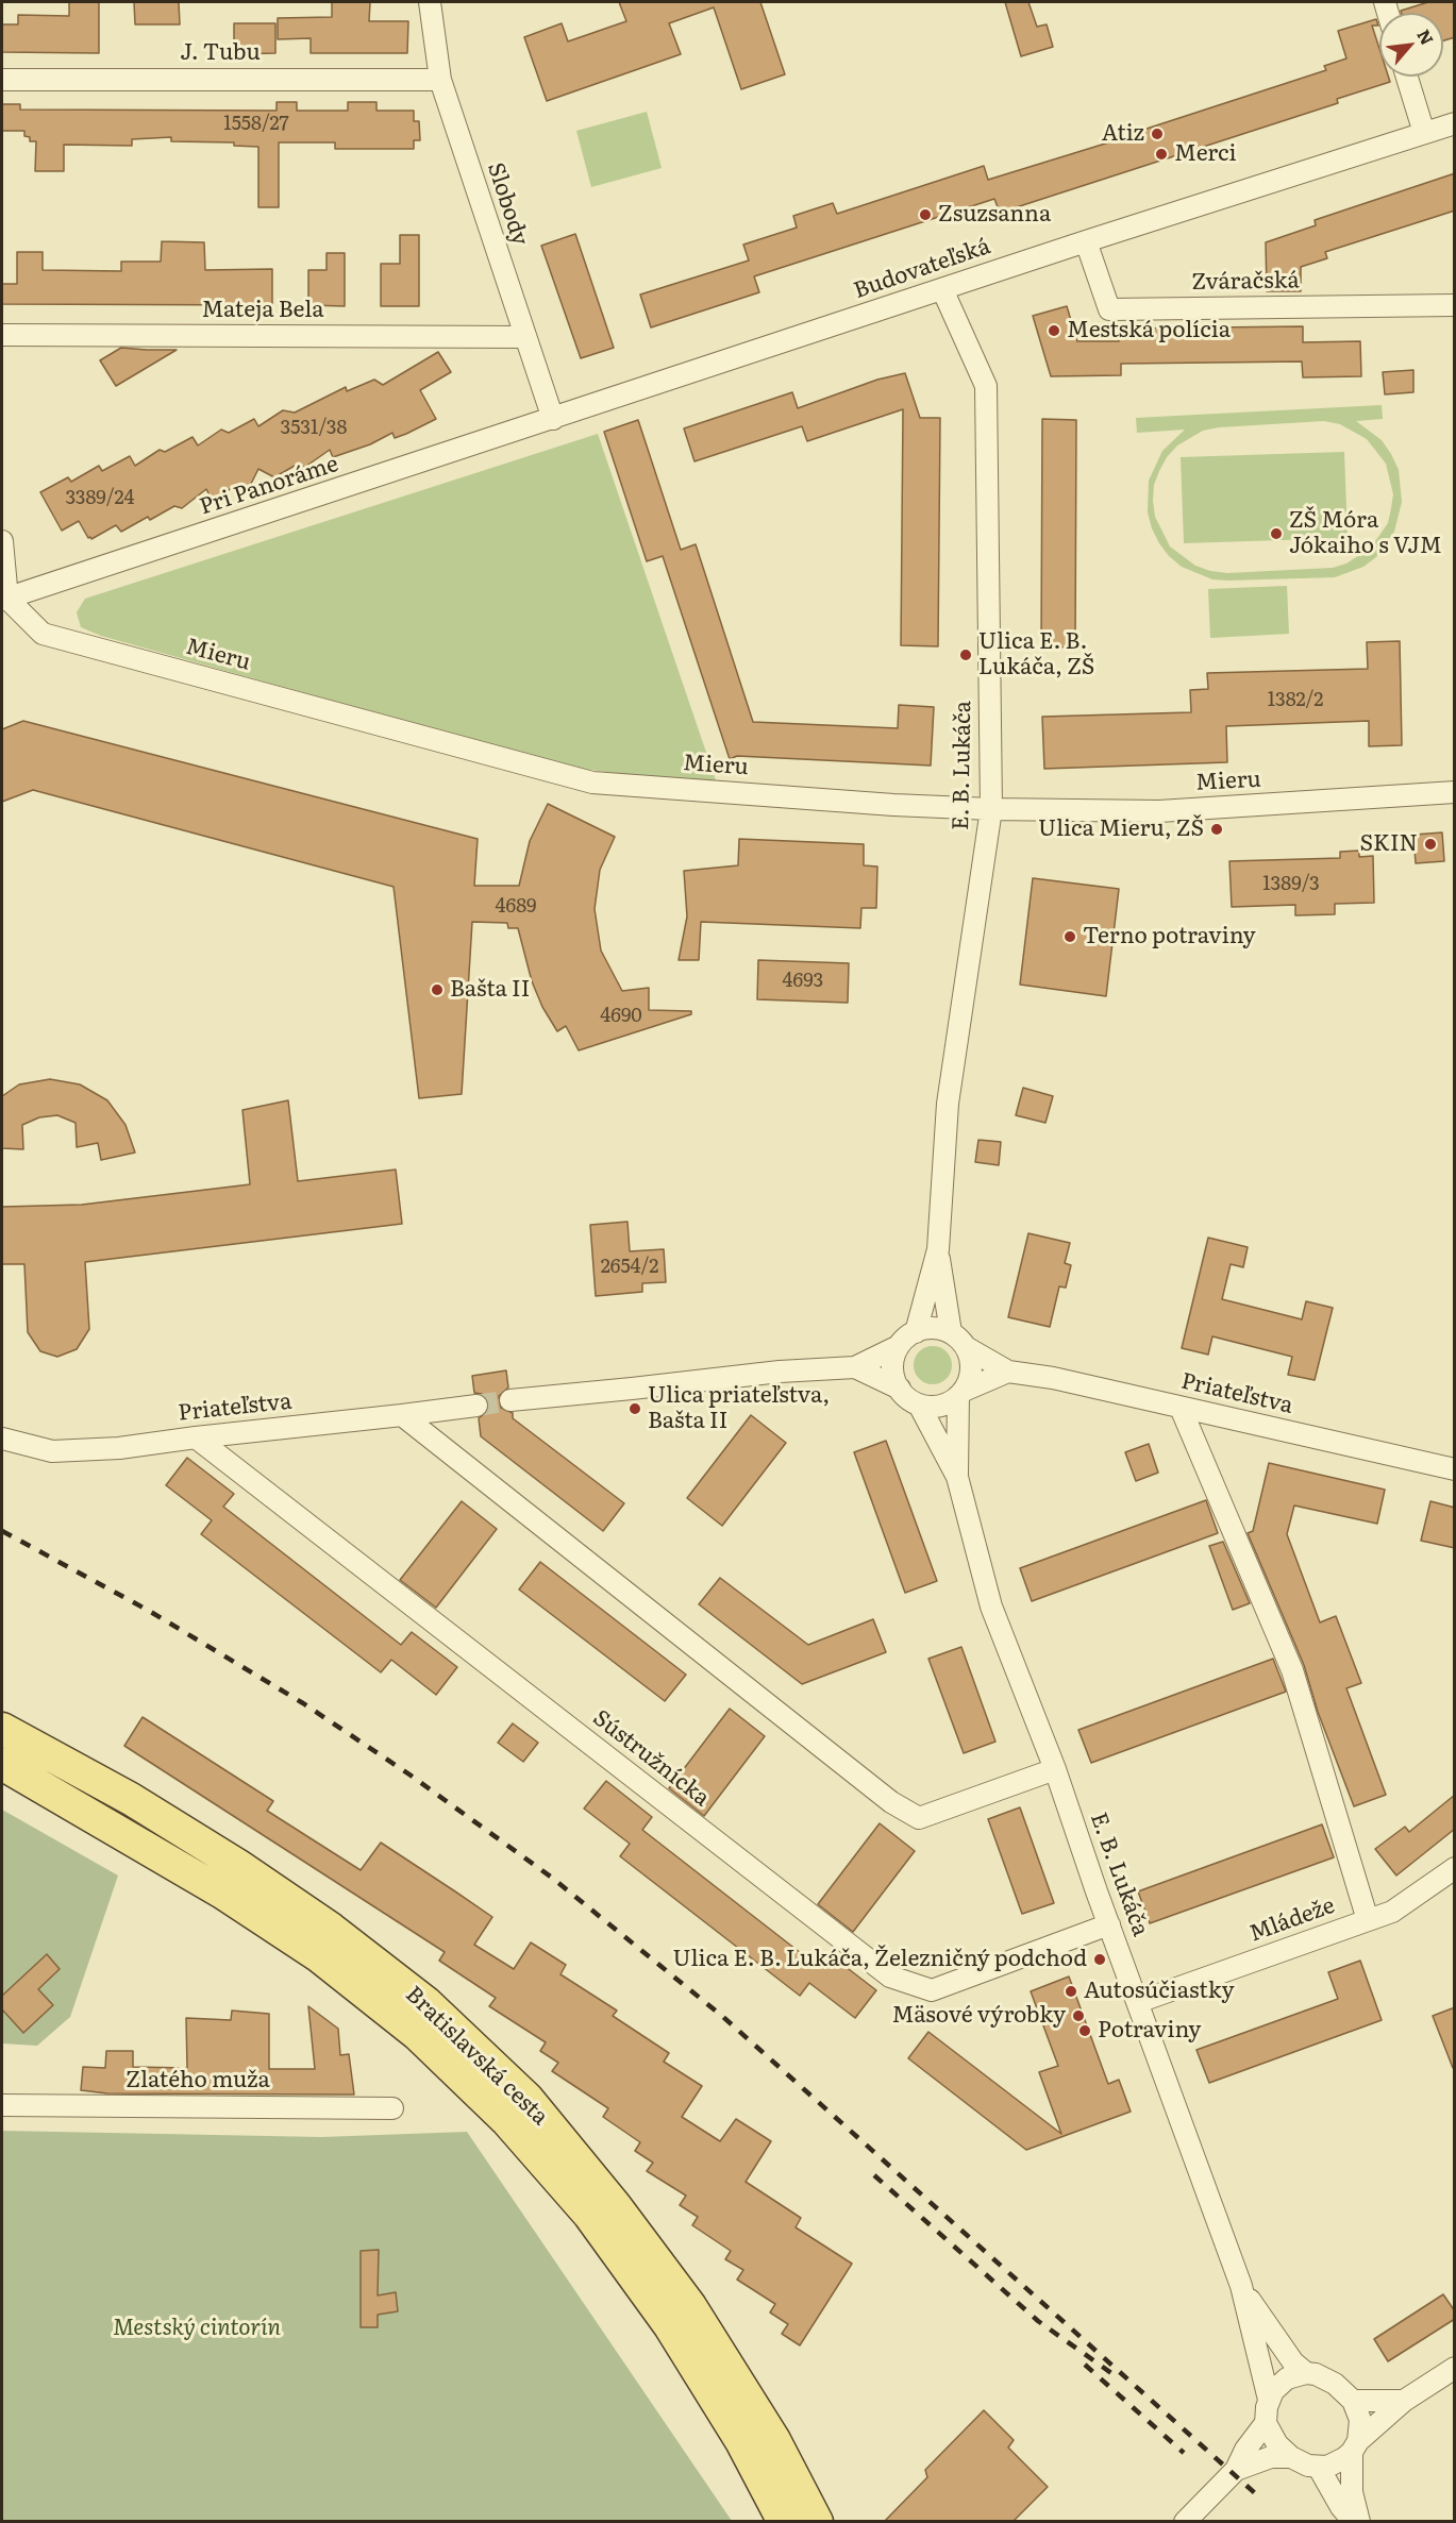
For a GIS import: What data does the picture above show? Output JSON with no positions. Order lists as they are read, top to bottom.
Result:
{
  "streets": {
    "main road": ["Bratislavská cesta"],
    "street": [
      "J. Tubu",
      "Slobody",
      "Budovateľská",
      "Zváračská",
      "Mateja Bela",
      "Pri Panoráme",
      "Mieru",
      "E. B. Lukáča",
      "Priateľstva",
      "Sústružnícka",
      "Mládeže",
      "Zlatého muža"
    ]
  },
  "crossings": [
    ["J. Tubu", "Slobody"],
    ["Slobody", "Budovateľská"],
    ["Slobody", "Mateja Bela"],
    ["Slobody", "Pri Panoráme"],
    ["Budovateľská", "Zváračská"],
    ["Budovateľská", "Pri Panoráme"],
    ["Budovateľská", "E. B. Lukáča"],
    ["Pri Panoráme", "Mieru"],
    ["Mieru", "E. B. Lukáča"],
    ["E. B. Lukáča", "Priateľstva"],
    ["E. B. Lukáča", "Sústružnícka"],
    ["E. B. Lukáča", "Mládeže"],
    ["Priateľstva", "Sústružnícka"]
  ],
  "parks": ["Mestský cintorín"],
  "places": [
    "Atiz",
    "Merci",
    "Zsuzsanna",
    "Mestská polícia",
    "ZŠ Móra Jókaiho s VJM",
    "Ulica E. B. Lukáča, ZŠ",
    "Ulica Mieru, ZŠ",
    "SKIN",
    "Terno potraviny",
    "Bašta II",
    "Ulica priateľstva, Bašta II",
    "Ulica E. B. Lukáča, Železničný podchod",
    "Autosúčiastky",
    "Mäsové výrobky",
    "Potraviny"
  ],
  "house_numbers": [
    "1558/27",
    "3531/38",
    "3389/24",
    "1382/2",
    "1389/3",
    "4689",
    "4693",
    "4690",
    "2654/2"
  ],
  "north": "top right"
}
